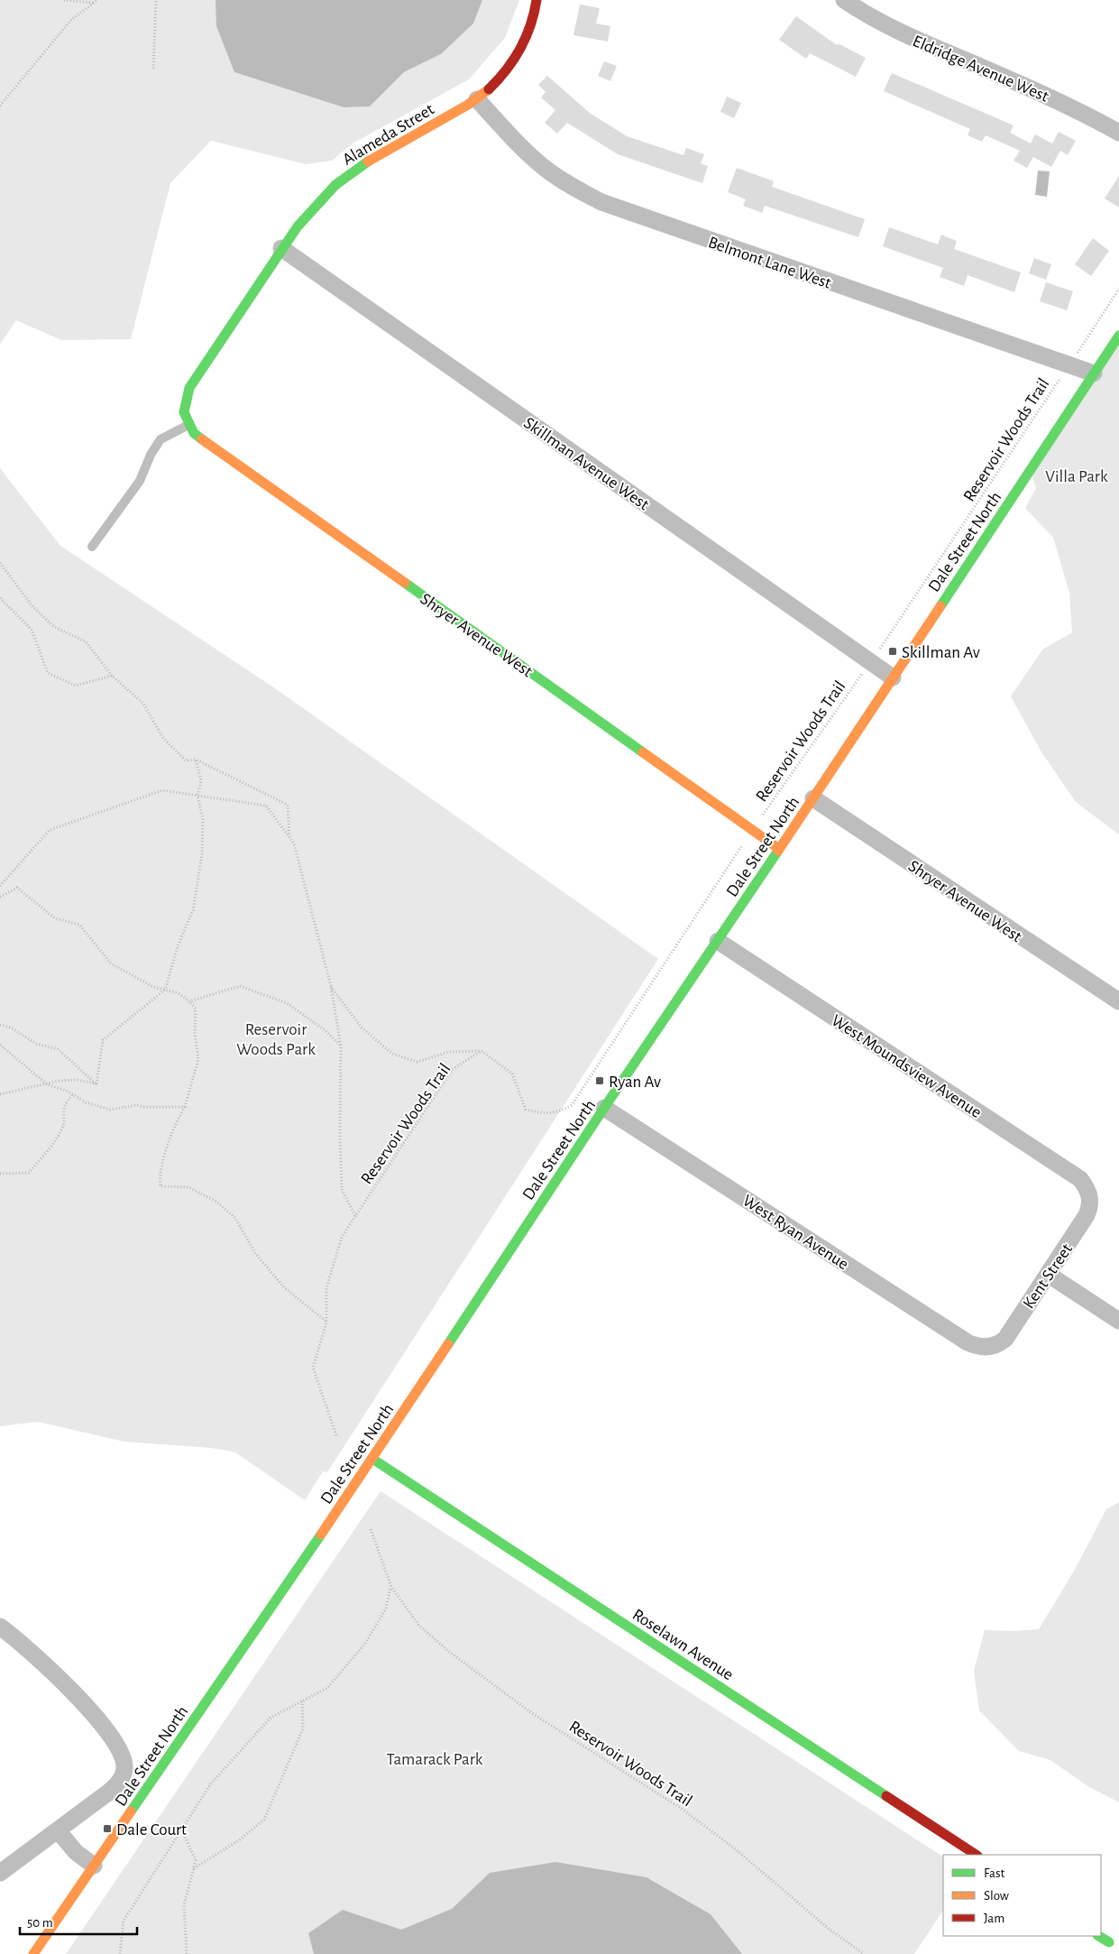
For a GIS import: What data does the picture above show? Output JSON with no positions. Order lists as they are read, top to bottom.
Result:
{
  "streets": {
    "street": [
      "Eldridge Avenue West",
      "Alameda Street",
      "Belmont Lane West",
      "Skillman Avenue West",
      "Dale Street North",
      "Shryer Avenue West",
      "West Moundsview Avenue",
      "West Ryan Avenue",
      "Kent Street",
      "Roselawn Avenue"
    ],
    "path": ["Reservoir Woods Trail"]
  },
  "crossings": [
    ["Alameda Street", "Belmont Lane West"],
    ["Alameda Street", "Skillman Avenue West"],
    ["Alameda Street", "Shryer Avenue West"],
    ["Belmont Lane West", "Reservoir Woods Trail"],
    ["Belmont Lane West", "Dale Street North"],
    ["Reservoir Woods Trail", "Skillman Avenue West"],
    ["Reservoir Woods Trail", "Shryer Avenue West"],
    ["Skillman Avenue West", "Dale Street North"],
    ["Dale Street North", "Shryer Avenue West"],
    ["Dale Street North", "West Moundsview Avenue"],
    ["Dale Street North", "West Ryan Avenue"],
    ["Dale Street North", "Roselawn Avenue"],
    ["West Moundsview Avenue", "Kent Street"],
    ["West Ryan Avenue", "Kent Street"]
  ],
  "parks": ["Villa Park", "Reservoir Woods Park", "Tamarack Park"],
  "places": {
    "transit": ["Skillman Av", "Ryan Av", "Dale Court"]
  },
  "legend": ["Fast", "Slow", "Jam"],
  "scale_bar": "50 m"
}
